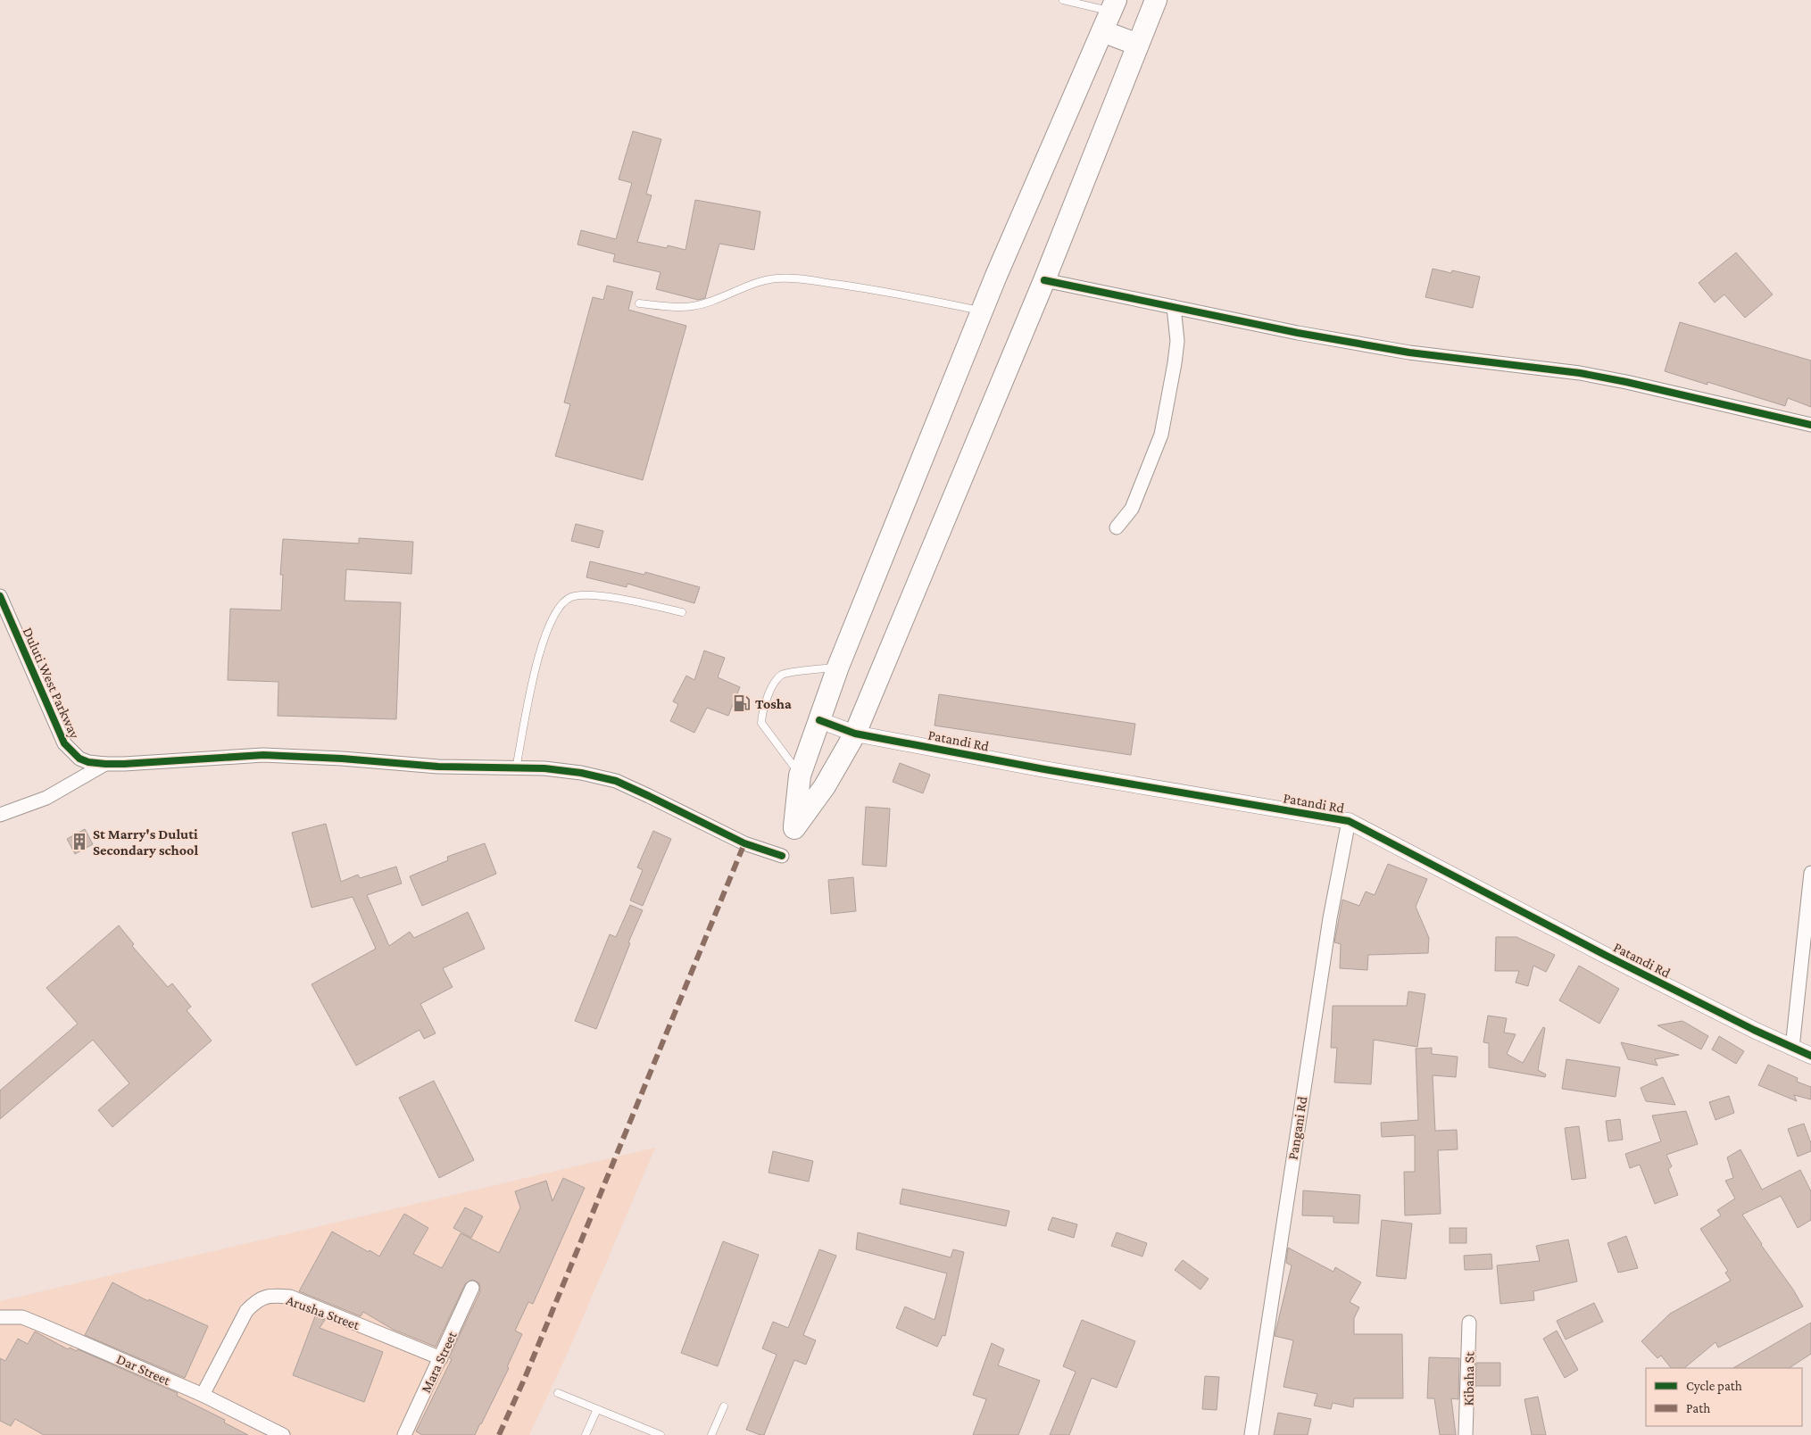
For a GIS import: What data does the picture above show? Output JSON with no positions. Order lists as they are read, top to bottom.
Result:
{
  "streets": {
    "street": [
      "Duluti West Parkway",
      "Patandi Rd",
      "Pangani Rd",
      "Arusha Street",
      "Mara Street",
      "Dar Street",
      "Kibaha St"
    ]
  },
  "crossings": [
    ["Patandi Rd", "Pangani Rd"],
    ["Arusha Street", "Mara Street"],
    ["Arusha Street", "Dar Street"]
  ],
  "places": {
    "fuel station": ["Tosha"],
    "building": ["St Marry's Duluti Secondary school"]
  },
  "legend": ["Cycle path", "Path"]
}
